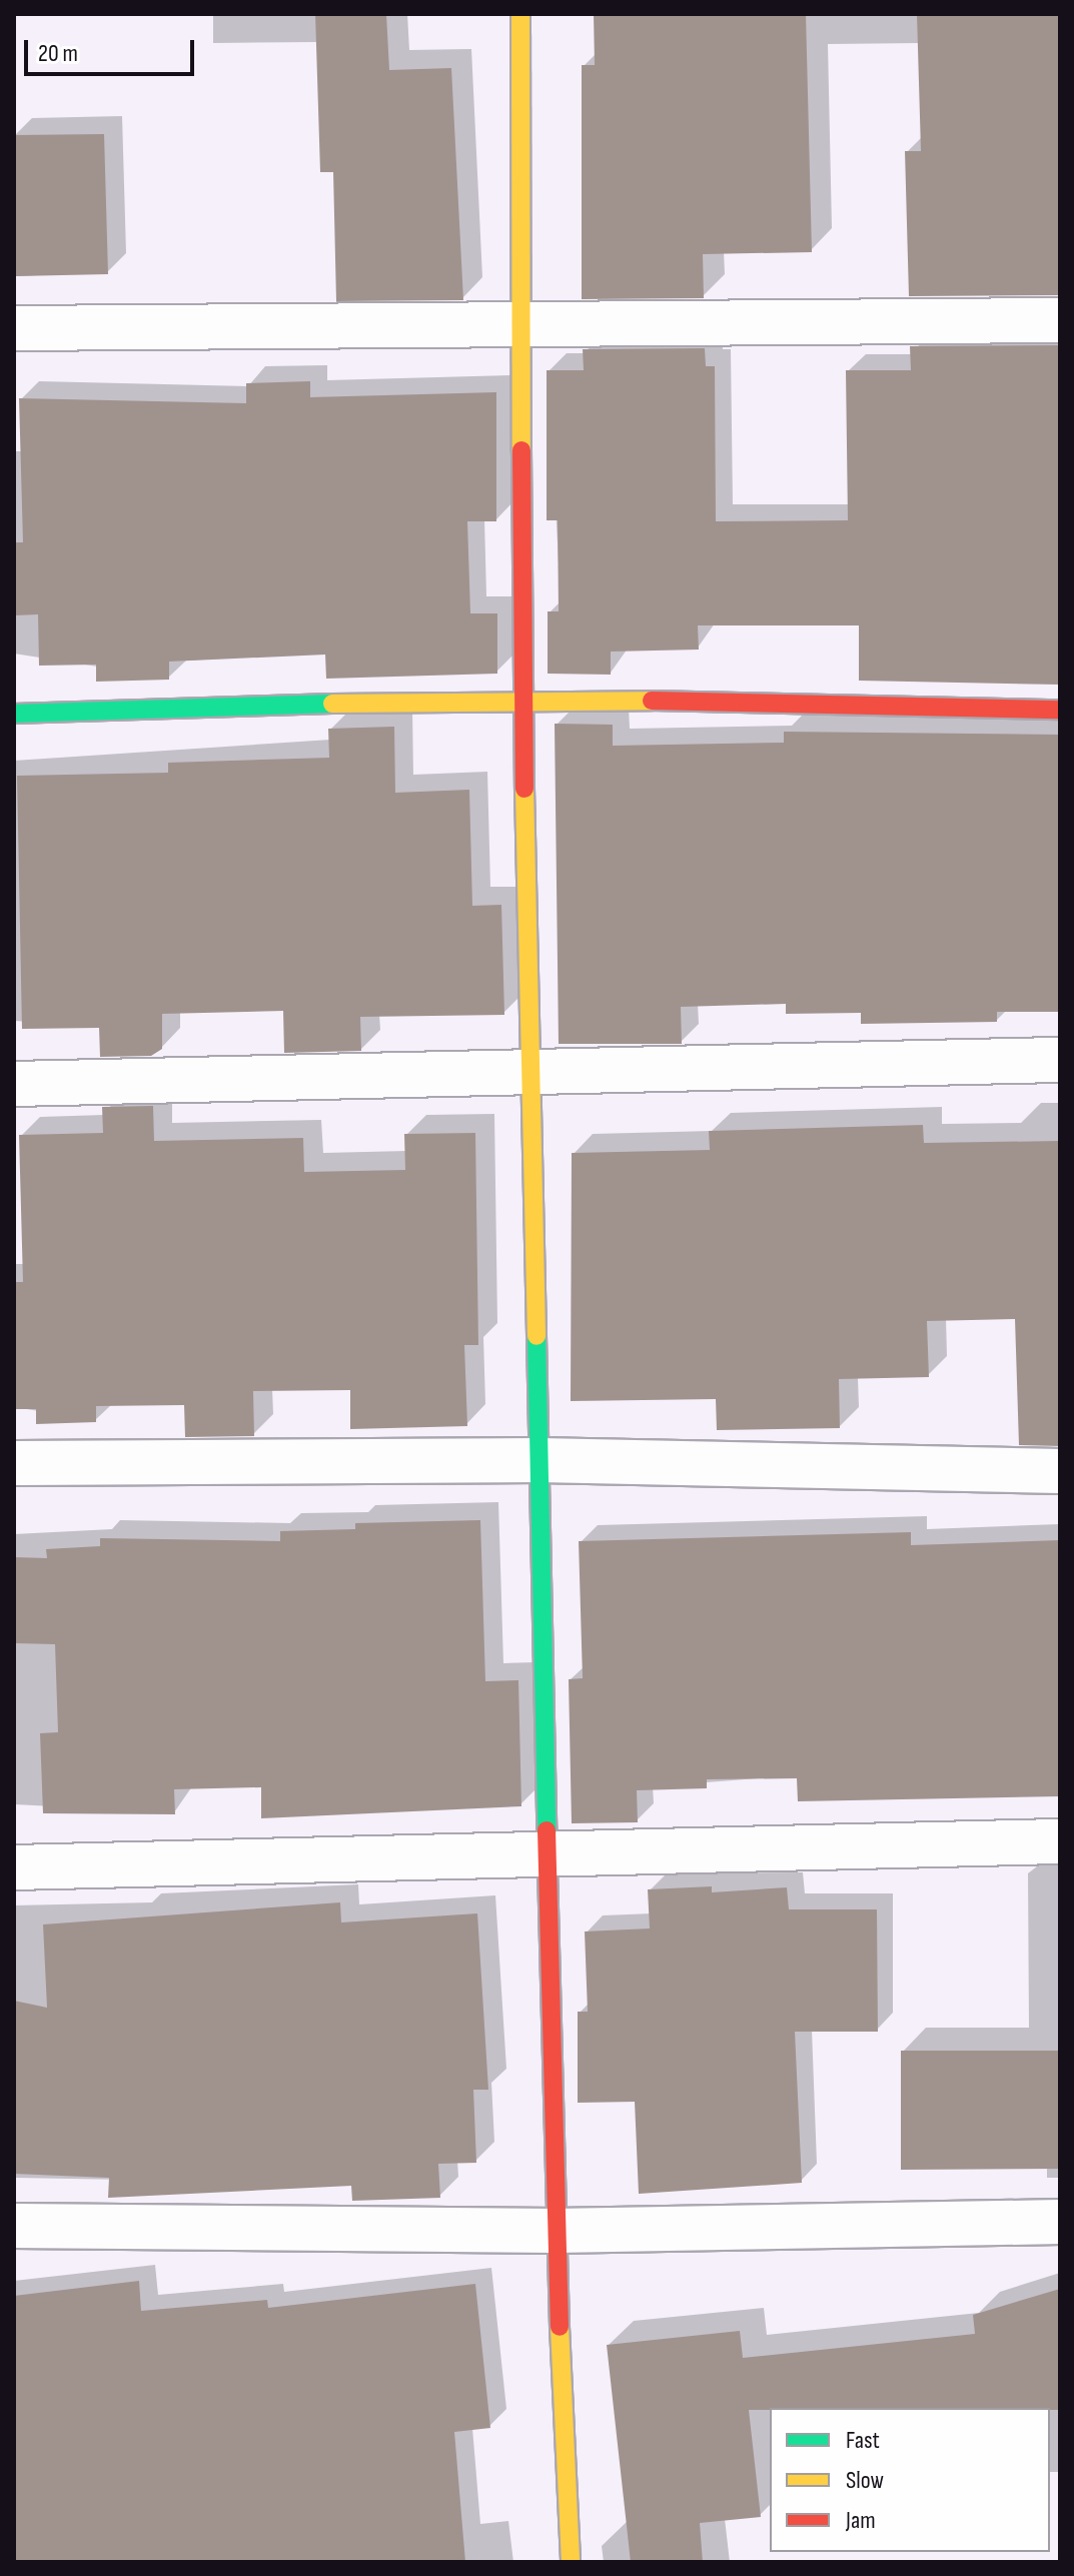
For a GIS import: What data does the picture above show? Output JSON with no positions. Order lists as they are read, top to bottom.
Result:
{
  "legend": ["Fast", "Slow", "Jam"],
  "scale_bar": "20 m"
}
